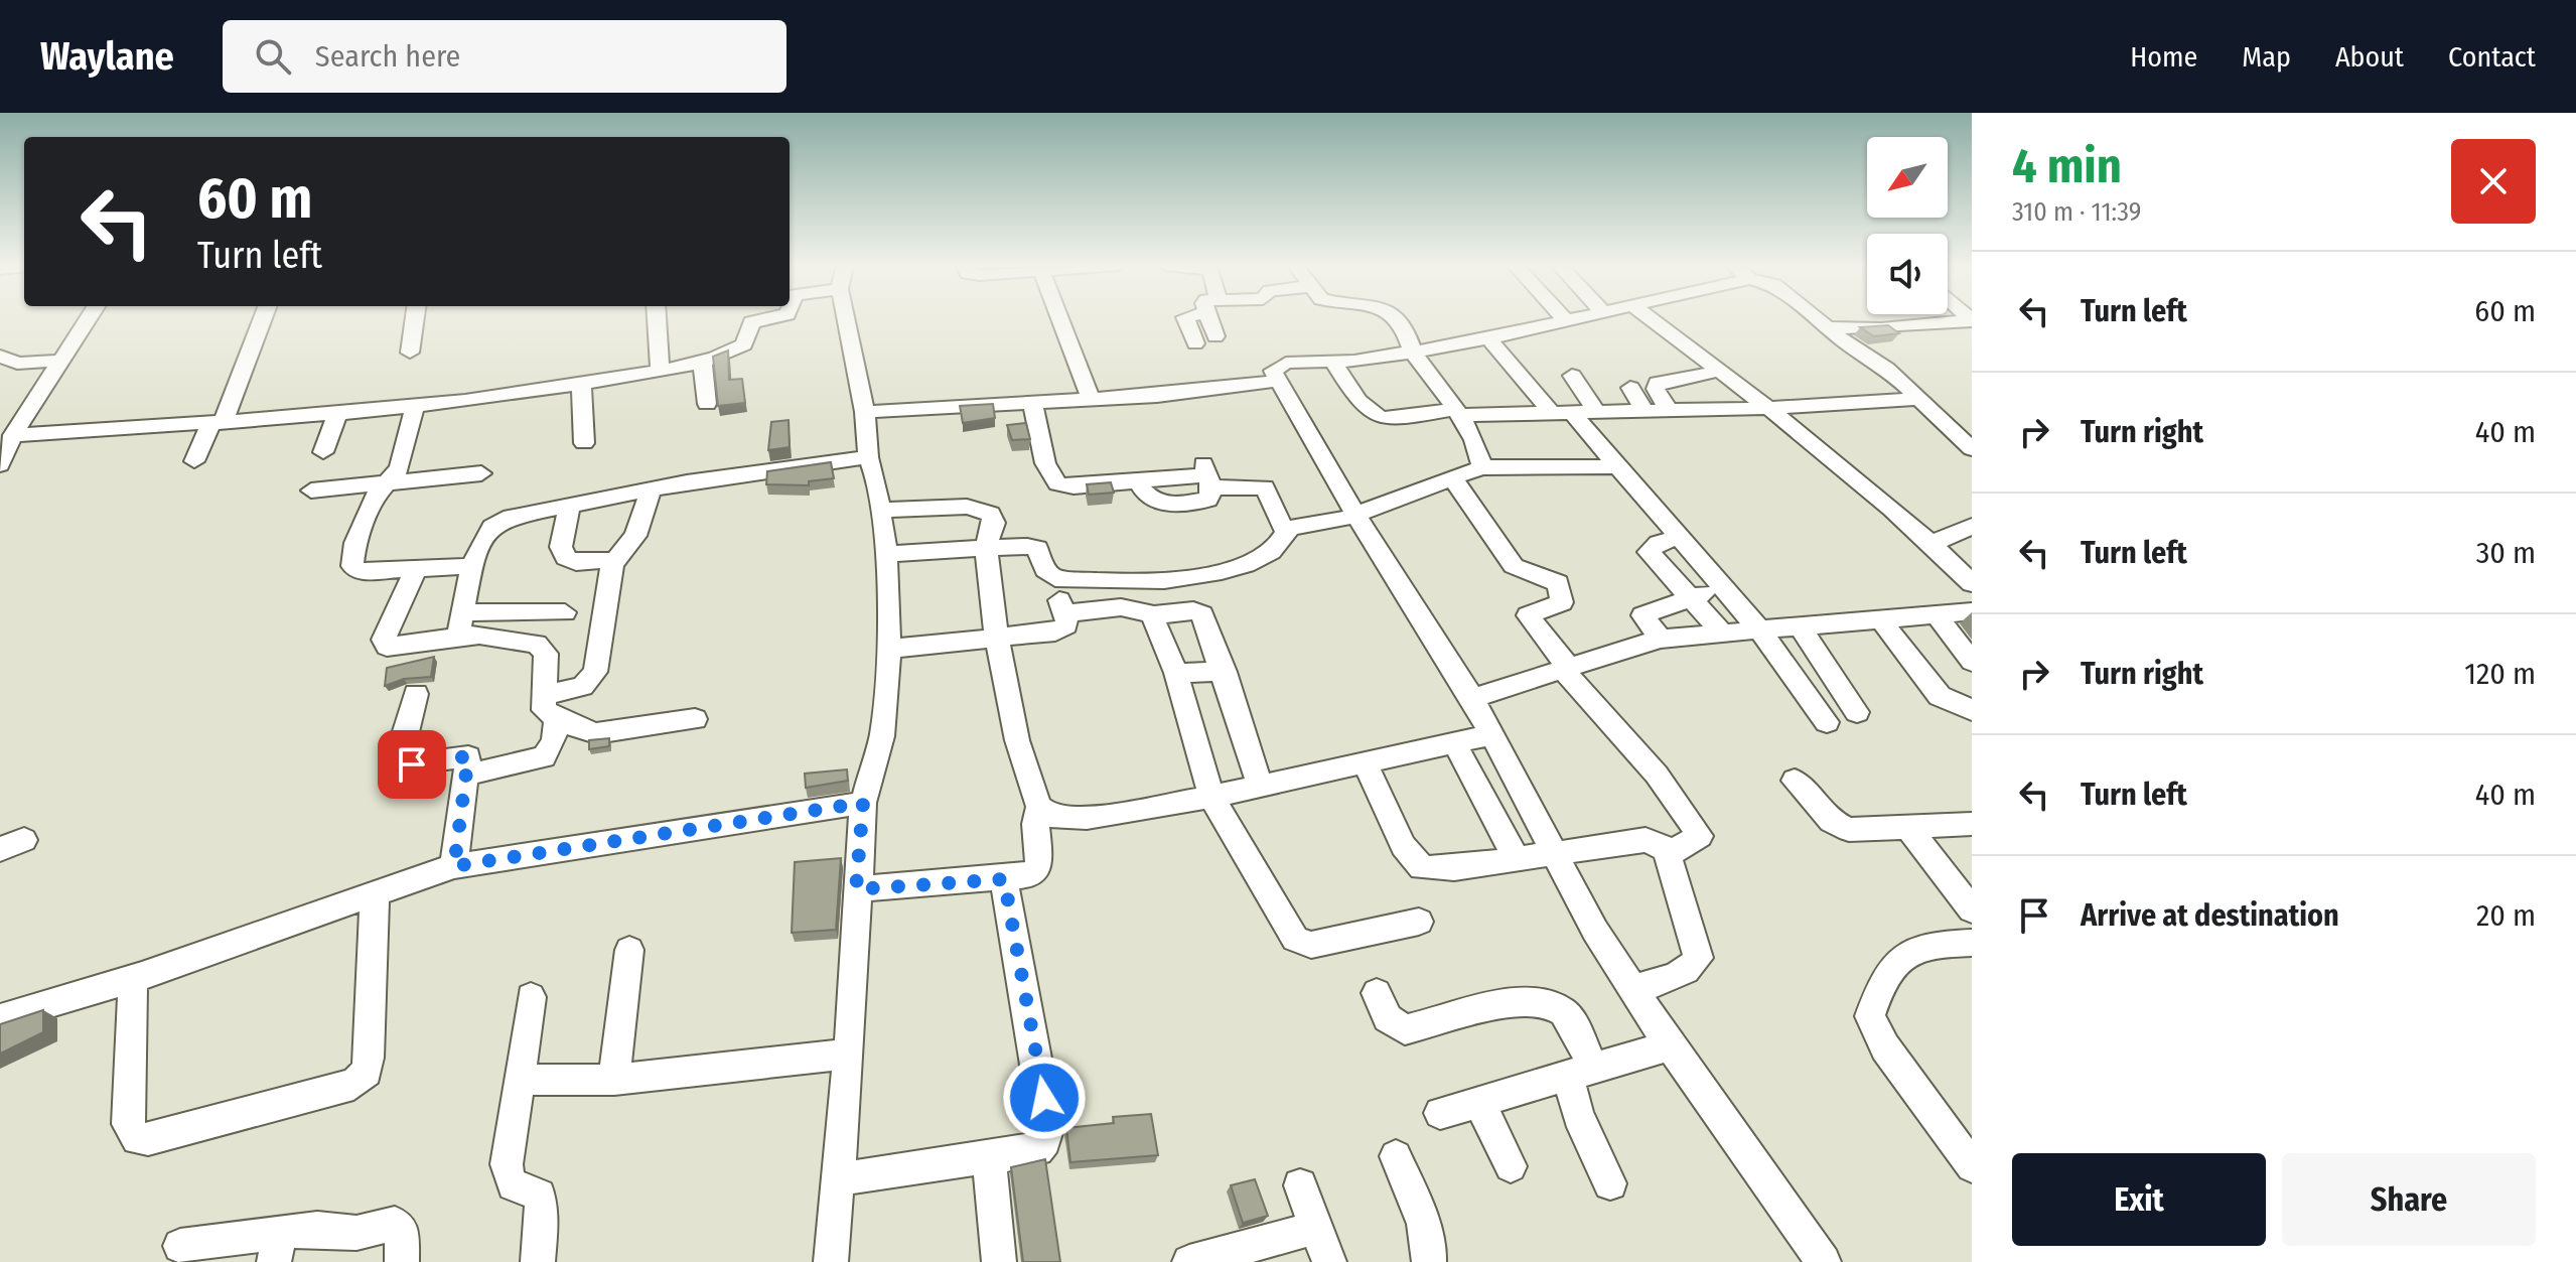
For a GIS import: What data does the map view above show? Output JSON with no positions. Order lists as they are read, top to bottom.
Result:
{
  "north": "bottom left",
  "page": {
    "header": "Waylane",
    "search": "Search here",
    "nav": [
      "Home",
      "Map",
      "About",
      "Contact"
    ],
    "heading": ["4 min", "310 m · 11:39"],
    "turn": ["60 m", "Turn left"],
    "list": [
      {
        "name": "Turn left",
        "value": "60 m"
      },
      {
        "name": "Turn right",
        "value": "40 m"
      },
      {
        "name": "Turn left",
        "value": "30 m"
      },
      {
        "name": "Turn right",
        "value": "120 m"
      },
      {
        "name": "Turn left",
        "value": "40 m"
      },
      {
        "name": "Arrive at destination",
        "value": "20 m"
      }
    ],
    "buttons": ["Exit", "Share"]
  }
}
